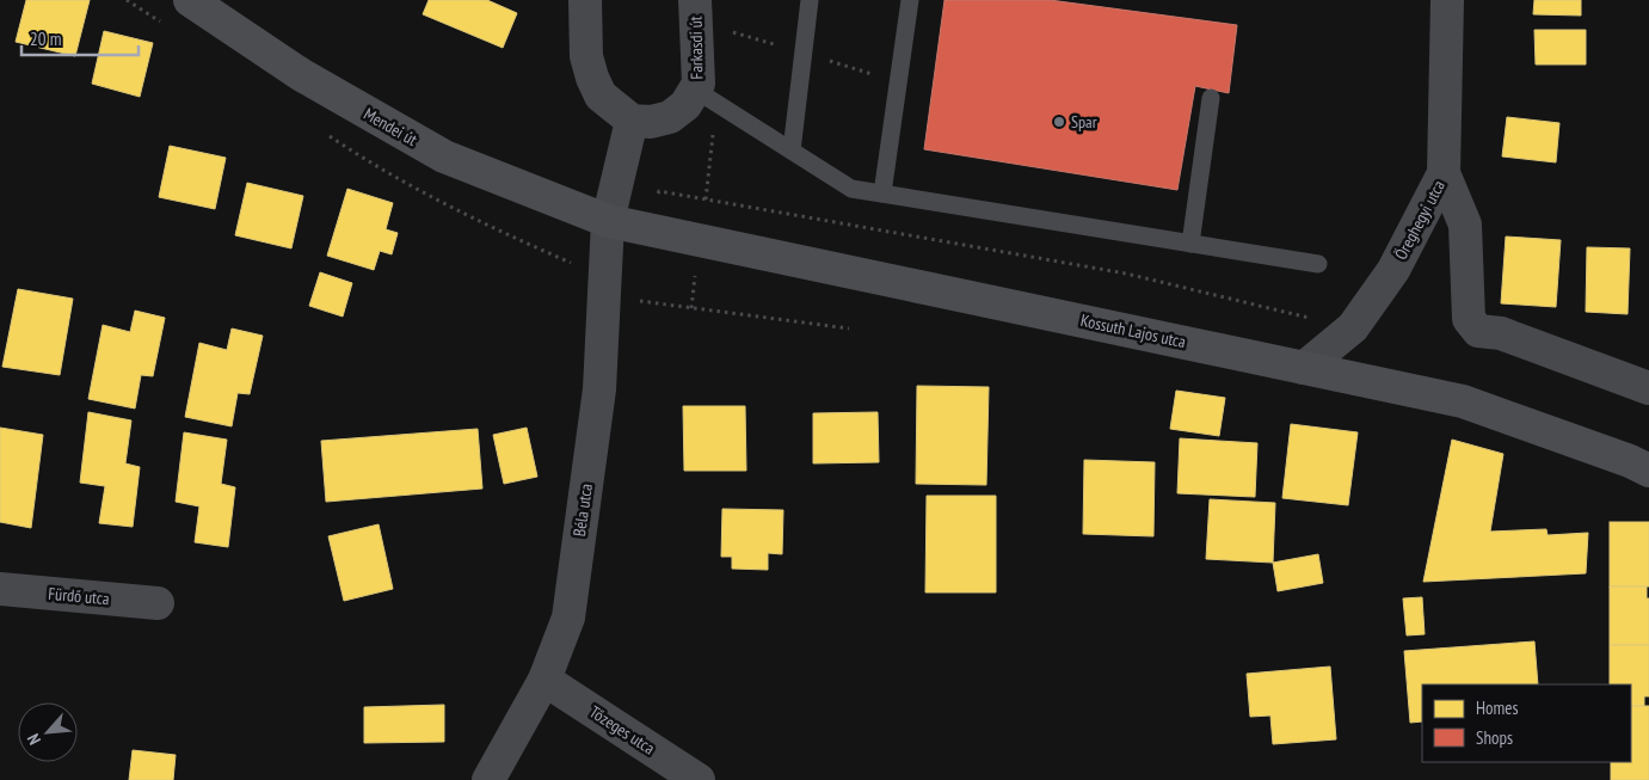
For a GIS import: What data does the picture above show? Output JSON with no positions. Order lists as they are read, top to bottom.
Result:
{
  "streets": {
    "main road": ["Mendei út", "Kossuth Lajos utca"],
    "street": [
      "Farkasdi út",
      "Öreghegyi utca",
      "Béla utca",
      "Fürdő utca",
      "Tőzeges utca"
    ]
  },
  "crossings": [
    ["Mendei út", "Kossuth Lajos utca"],
    ["Mendei út", "Béla utca"],
    ["Öreghegyi utca", "Kossuth Lajos utca"],
    ["Kossuth Lajos utca", "Béla utca"],
    ["Béla utca", "Tőzeges utca"]
  ],
  "places": ["Spar"],
  "legend": ["Homes", "Shops"],
  "scale_bar": "20 m",
  "north": "bottom left"
}
